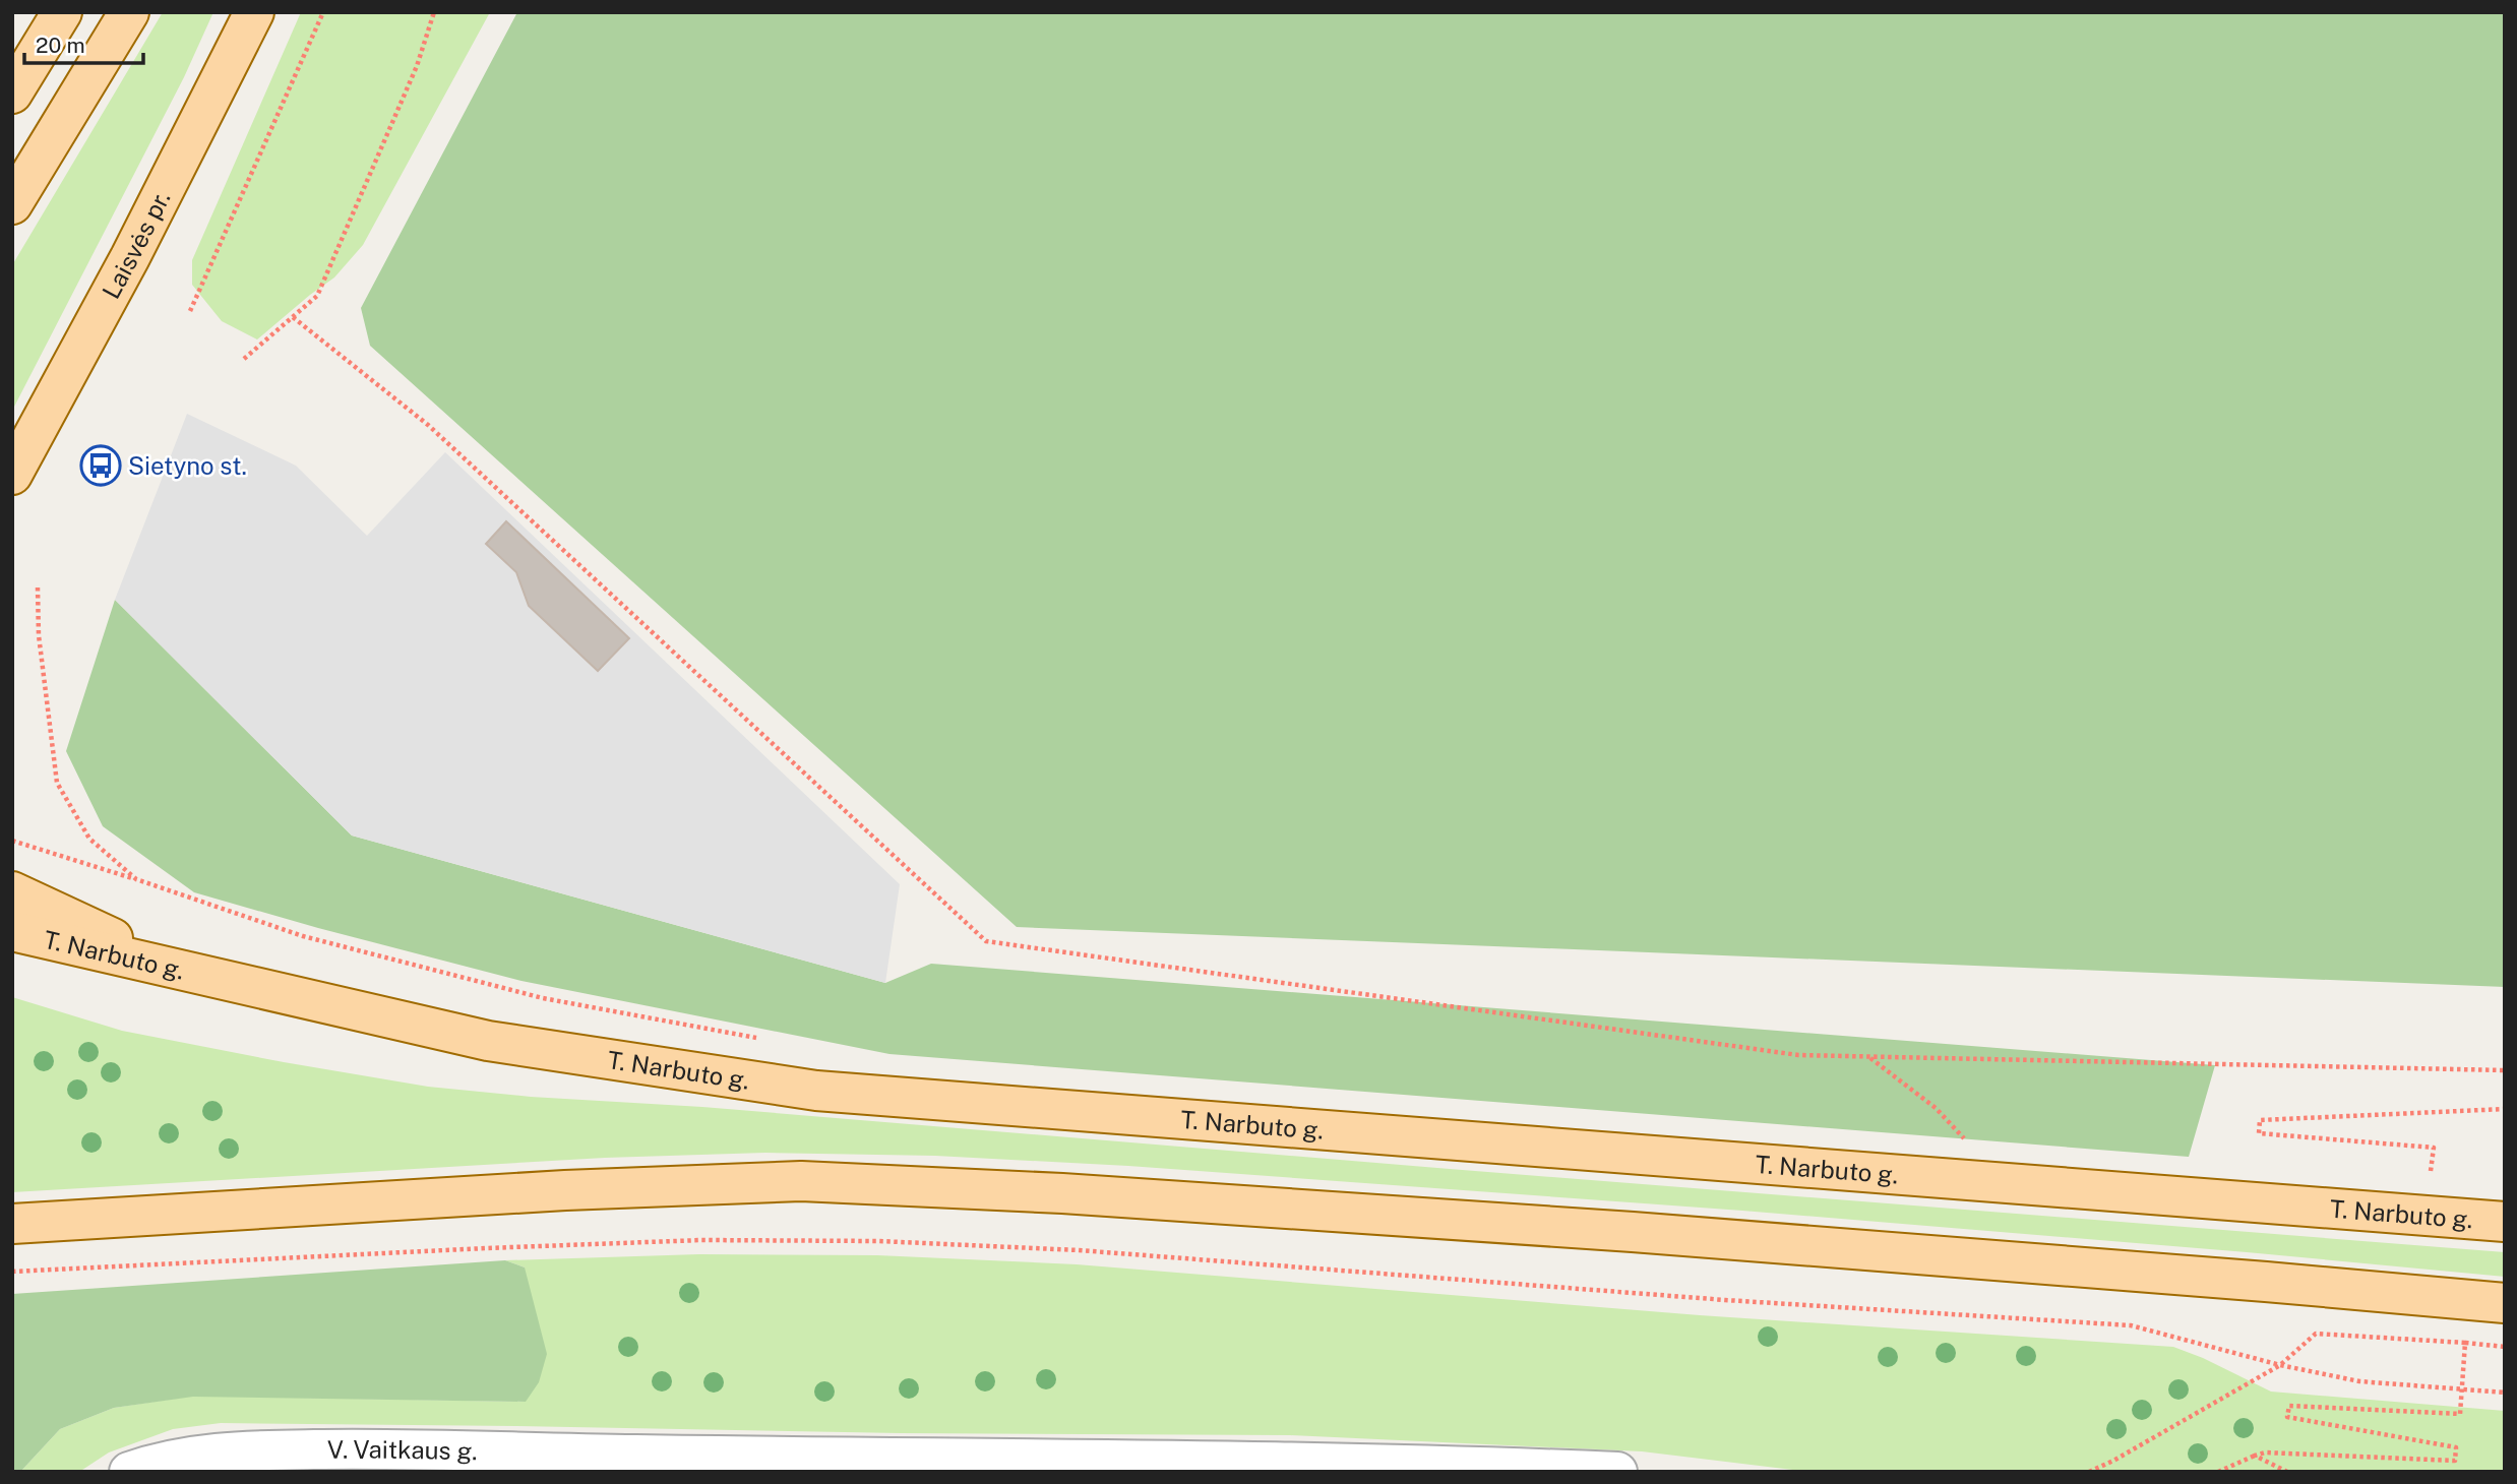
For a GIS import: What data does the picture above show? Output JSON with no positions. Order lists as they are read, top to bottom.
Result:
{
  "streets": {
    "main road": ["Laisvės pr.", "T. Narbuto g."],
    "street": ["V. Vaitkaus g."]
  },
  "places": {
    "bus stop": ["Sietyno st."]
  },
  "scale_bar": "20 m"
}
